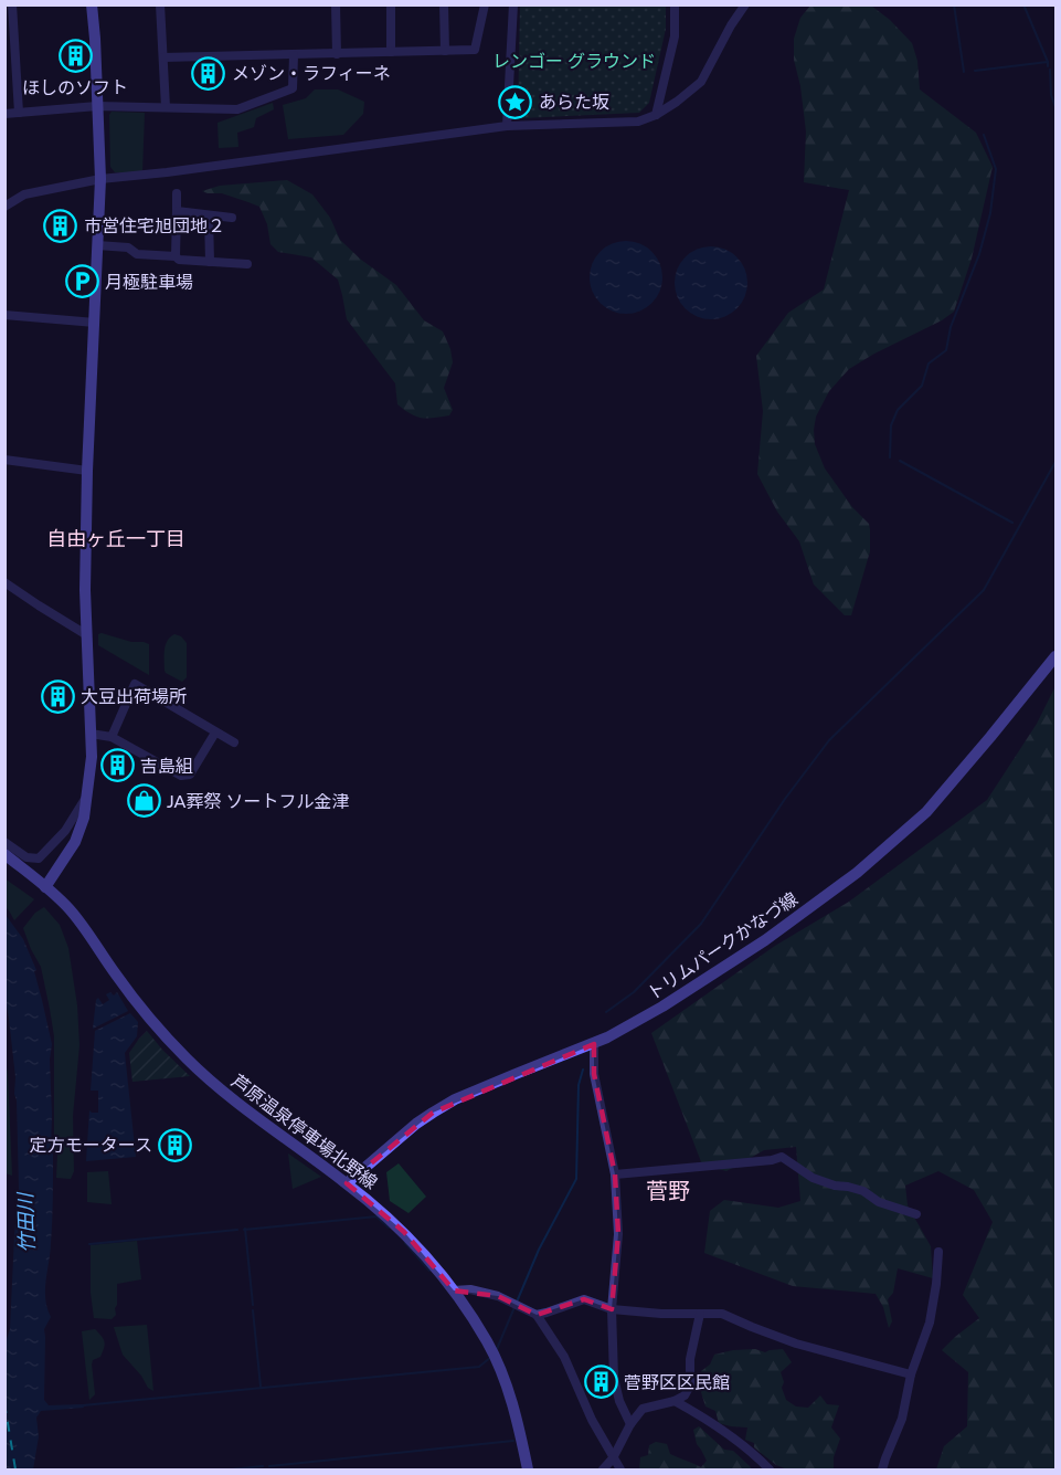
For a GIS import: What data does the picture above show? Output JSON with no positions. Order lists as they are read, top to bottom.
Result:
{
  "streets": {
    "main road": ["トリムパークかなづ線", "芦原温泉停車場北野線"]
  },
  "crossings": [
    ["トリムパークかなづ線", "芦原温泉停車場北野線"]
  ],
  "districts": ["自由ヶ丘一丁目", "菅野"],
  "water": ["竹田川"],
  "parks": ["レンゴー グラウンド"],
  "places": {
    "building": [
      "ほしのソフト",
      "メゾン・ラフィーネ",
      "市営住宅旭団地２",
      "大豆出荷場所",
      "吉島組",
      "定方モータース",
      "菅野区区民館"
    ],
    "place": ["あらた坂"],
    "parking": ["月極駐車場"],
    "shop": ["JA葬祭 ソートフル金津"]
  }
}
